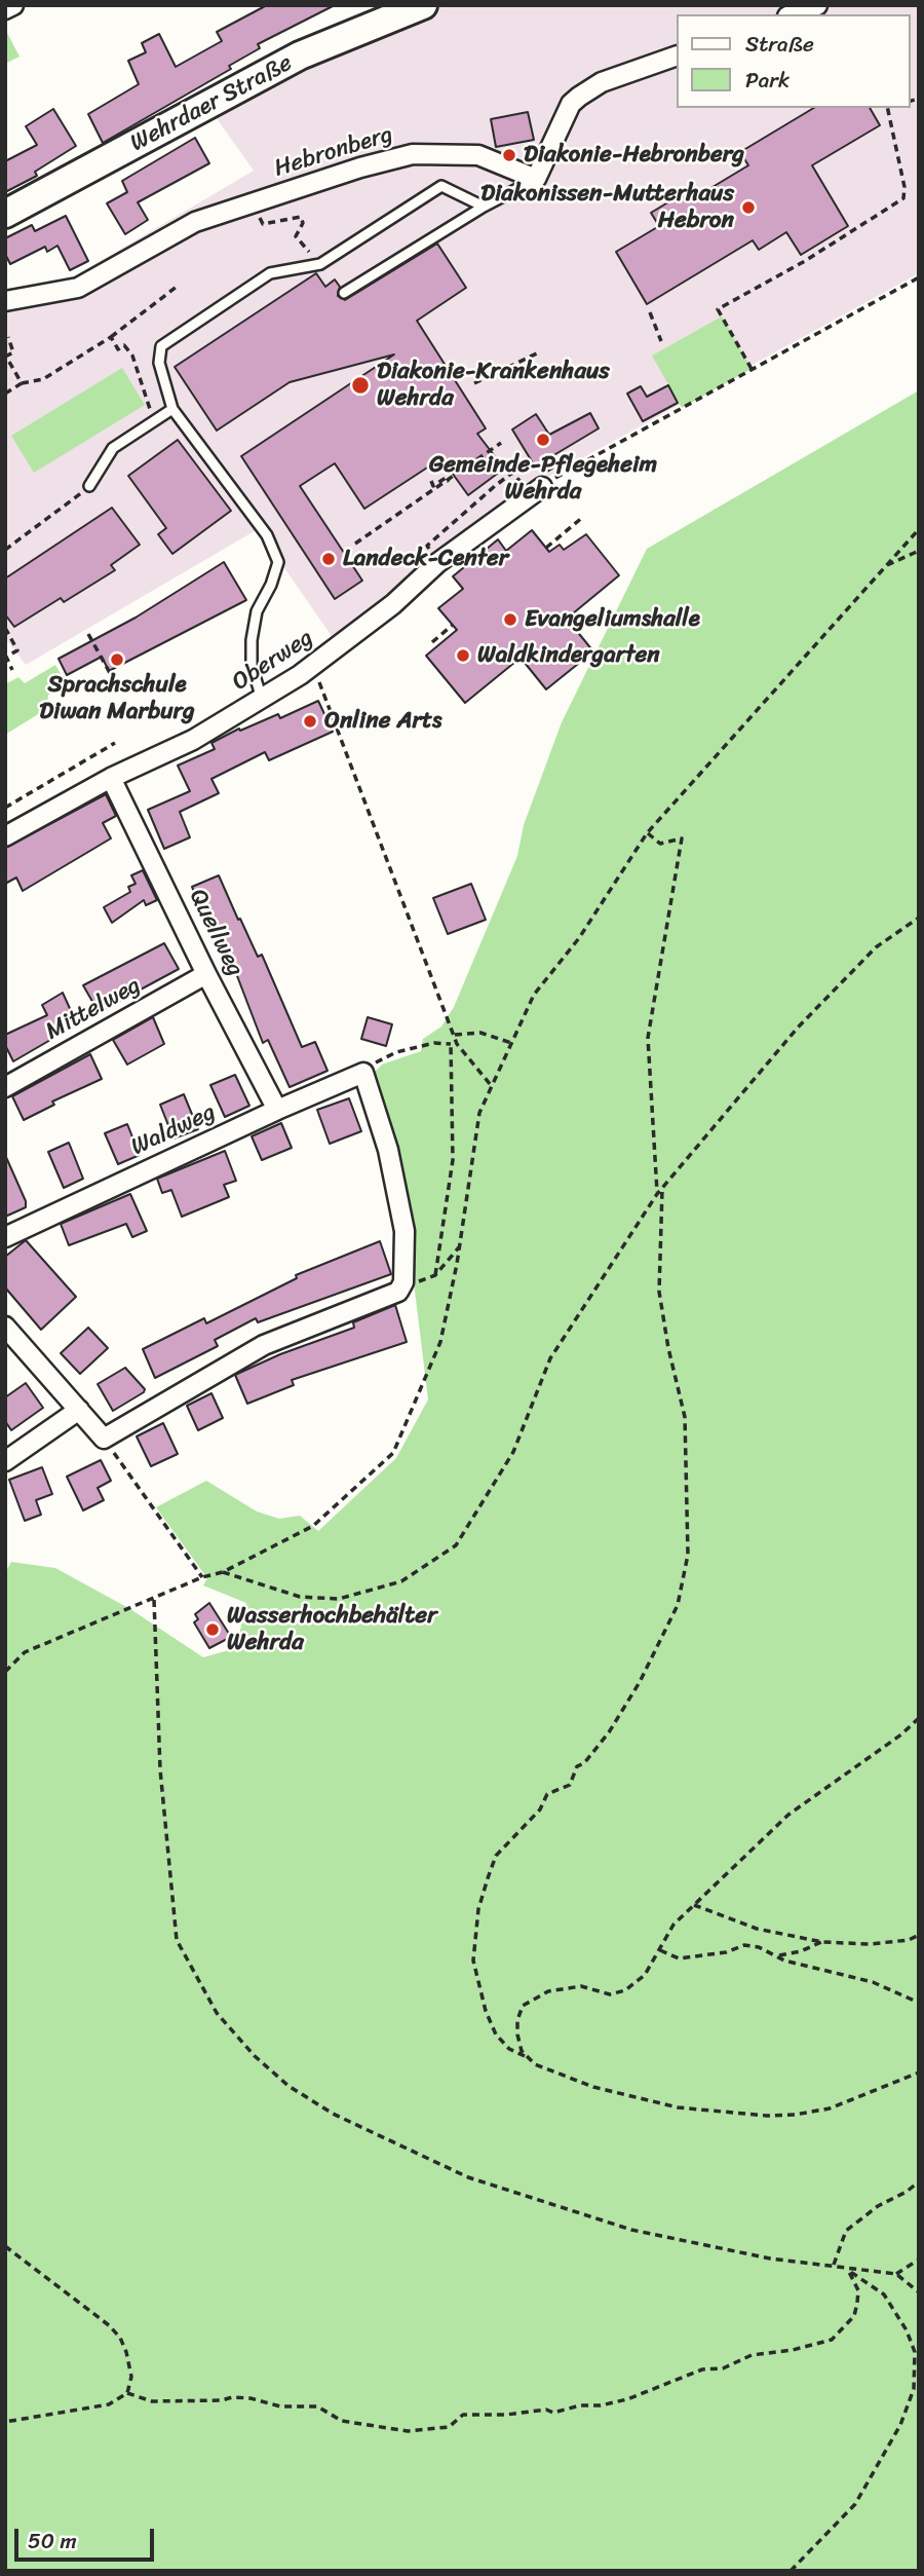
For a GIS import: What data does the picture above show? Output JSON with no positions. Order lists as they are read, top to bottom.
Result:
{
  "streets": {
    "main road": ["Wehrdaer Straße"],
    "street": [
      "Hebronberg",
      "Oberweg",
      "Quellweg",
      "Mittelweg",
      "Waldweg"
    ]
  },
  "crossings": [
    ["Oberweg", "Quellweg"],
    ["Quellweg", "Mittelweg"],
    ["Quellweg", "Waldweg"]
  ],
  "places": [
    "Diakonie-Hebronberg",
    "Diakonissen-Mutterhaus Hebron",
    "Diakonie-Krankenhaus Wehrda",
    "Gemeinde-Pflegeheim Wehrda",
    "Landeck-Center",
    "Evangeliumshalle",
    "Waldkindergarten",
    "Sprachschule Diwan Marburg",
    "Online Arts",
    "Wasserhochbehälter Wehrda"
  ],
  "legend": ["Straße", "Park"],
  "scale_bar": "50 m"
}
